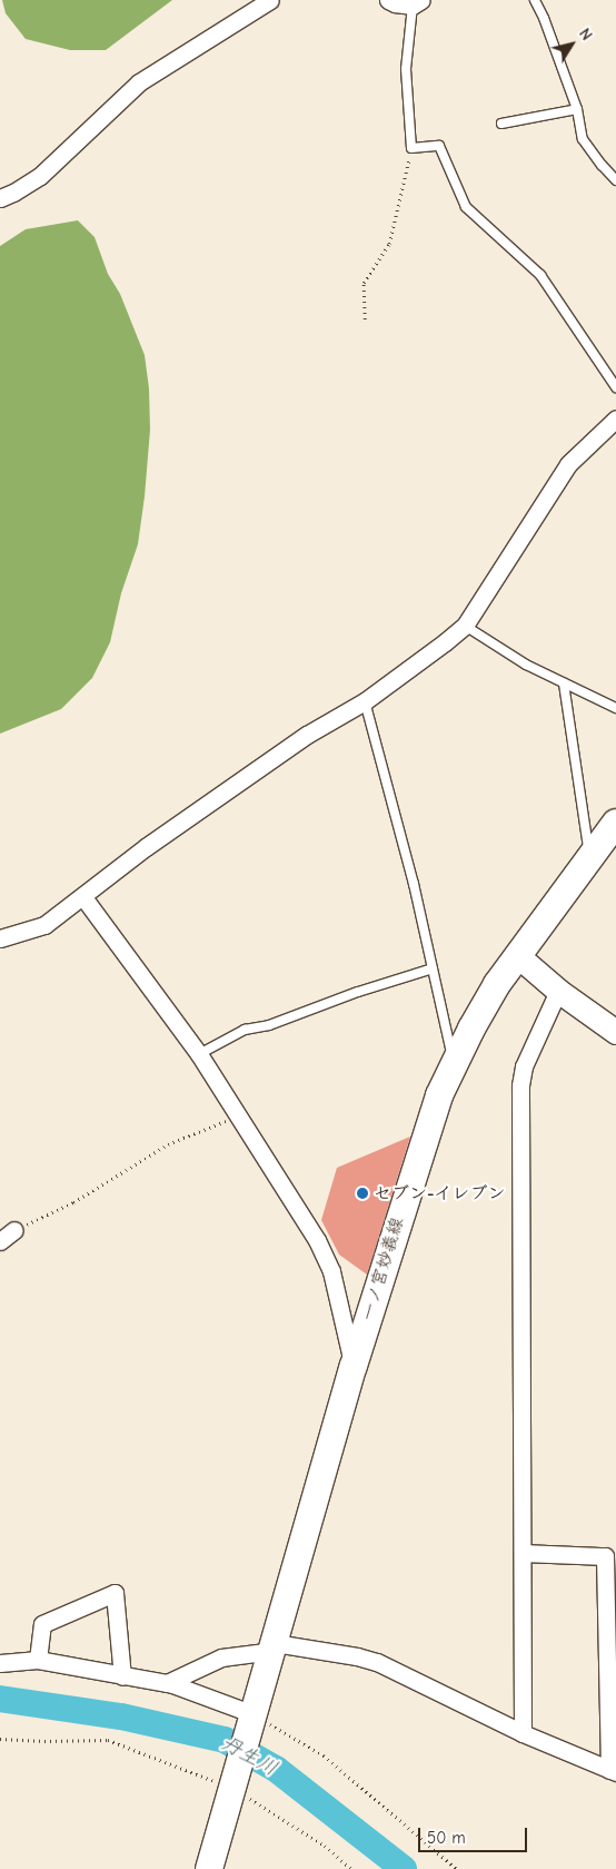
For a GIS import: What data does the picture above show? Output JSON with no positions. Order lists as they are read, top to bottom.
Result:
{
  "streets": {
    "main road": ["一ノ宮妙義線"]
  },
  "water": ["丹生川"],
  "places": ["セブン-イレブン"],
  "scale_bar": "50 m",
  "north": "top right"
}
